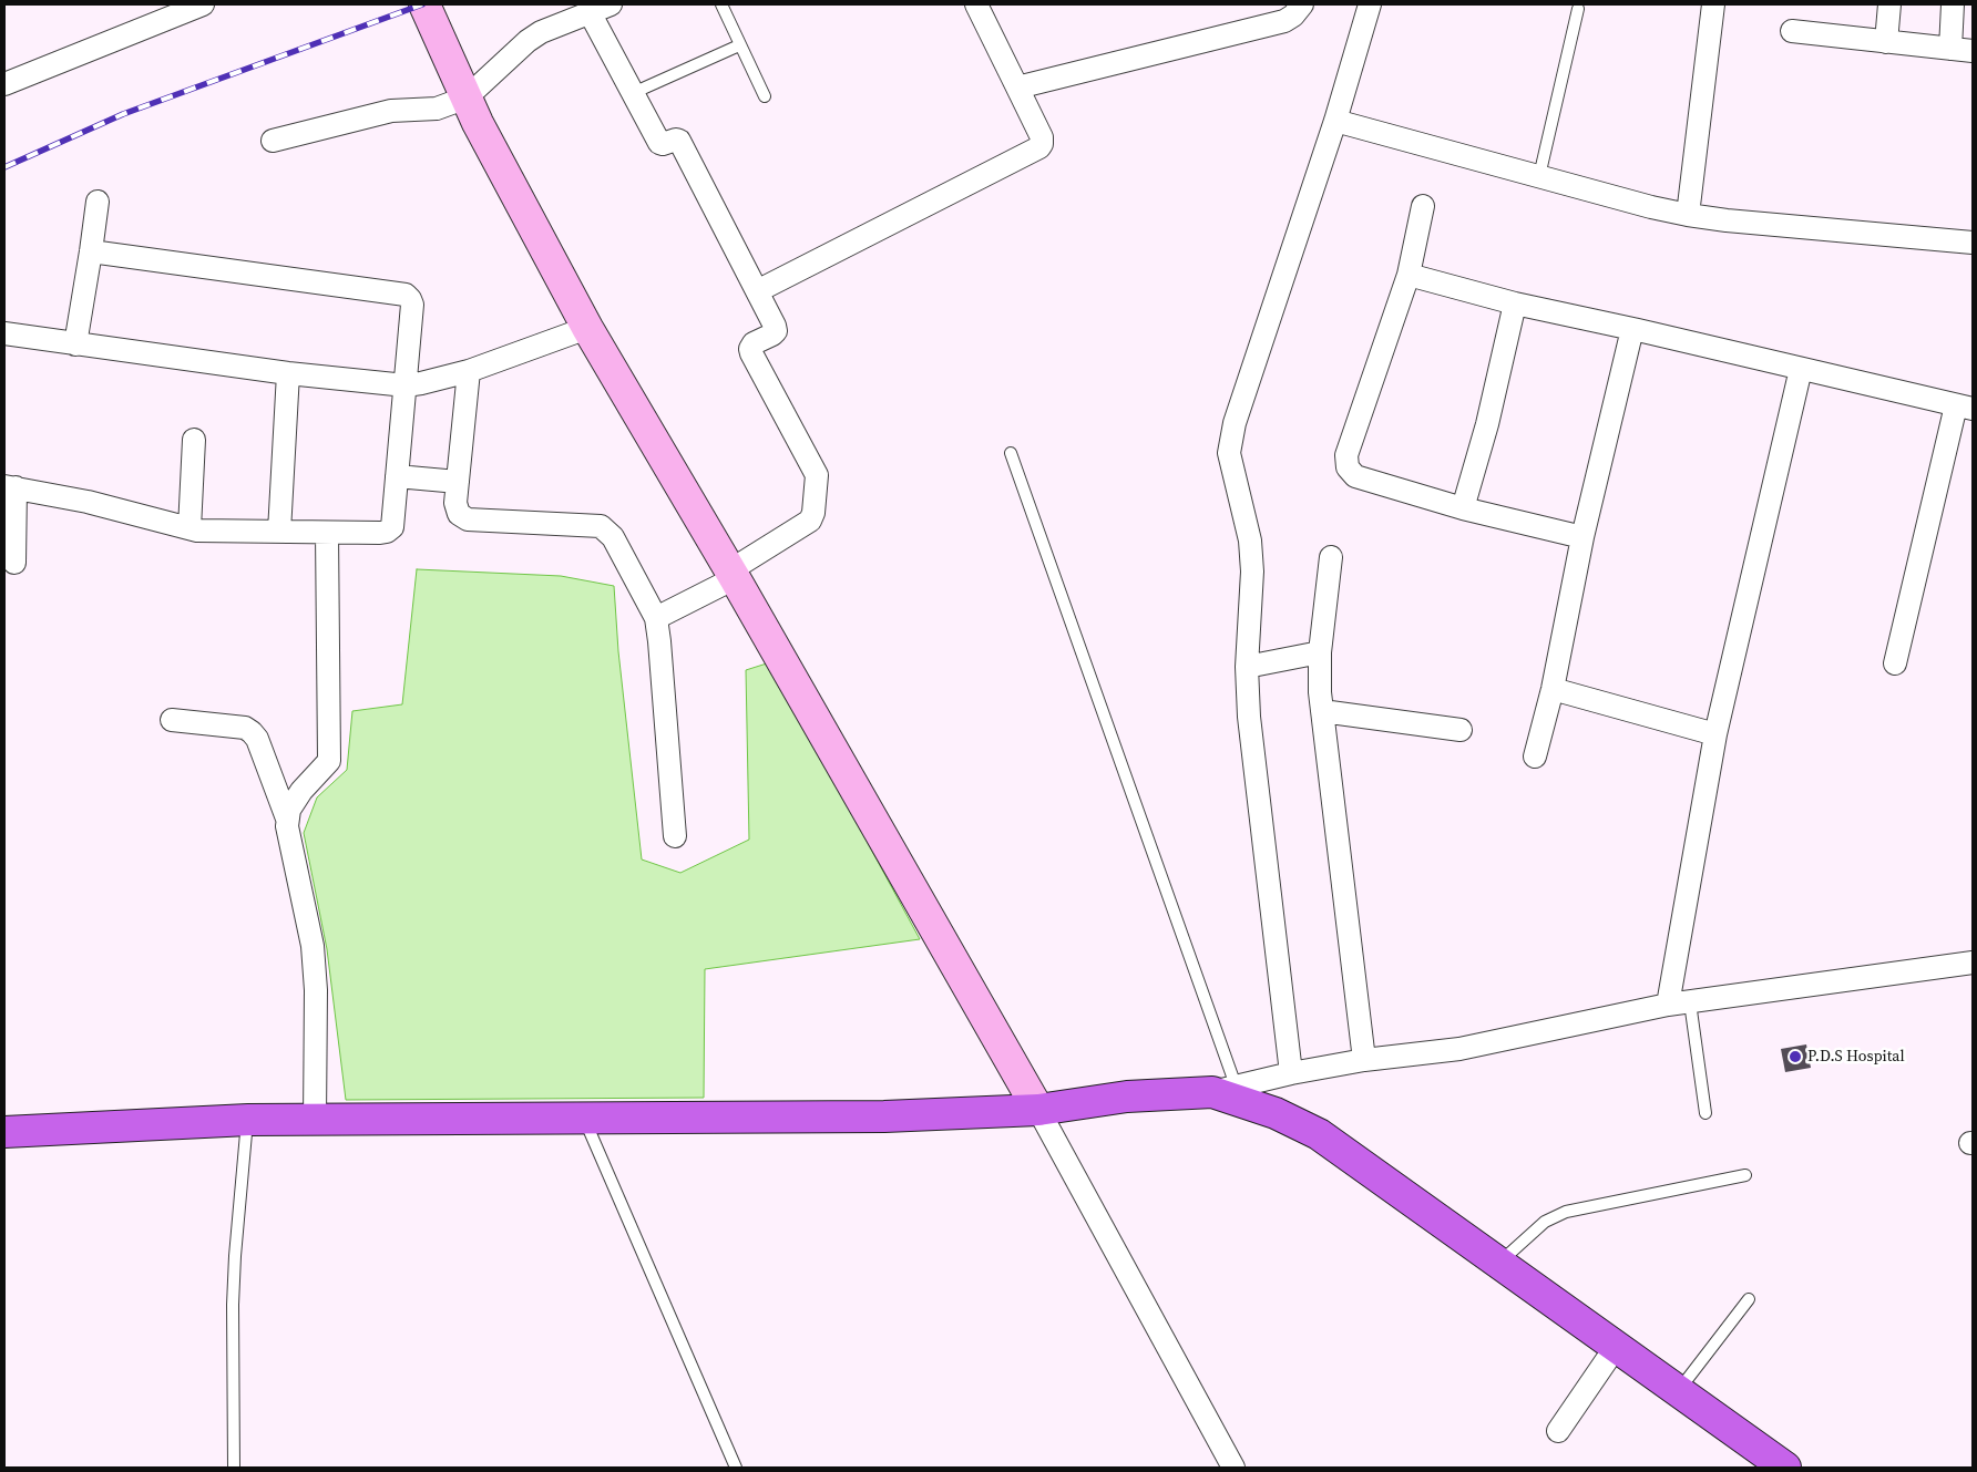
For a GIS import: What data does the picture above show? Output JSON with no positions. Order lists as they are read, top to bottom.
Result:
{
  "places": ["P.D.S Hospital"]
}
